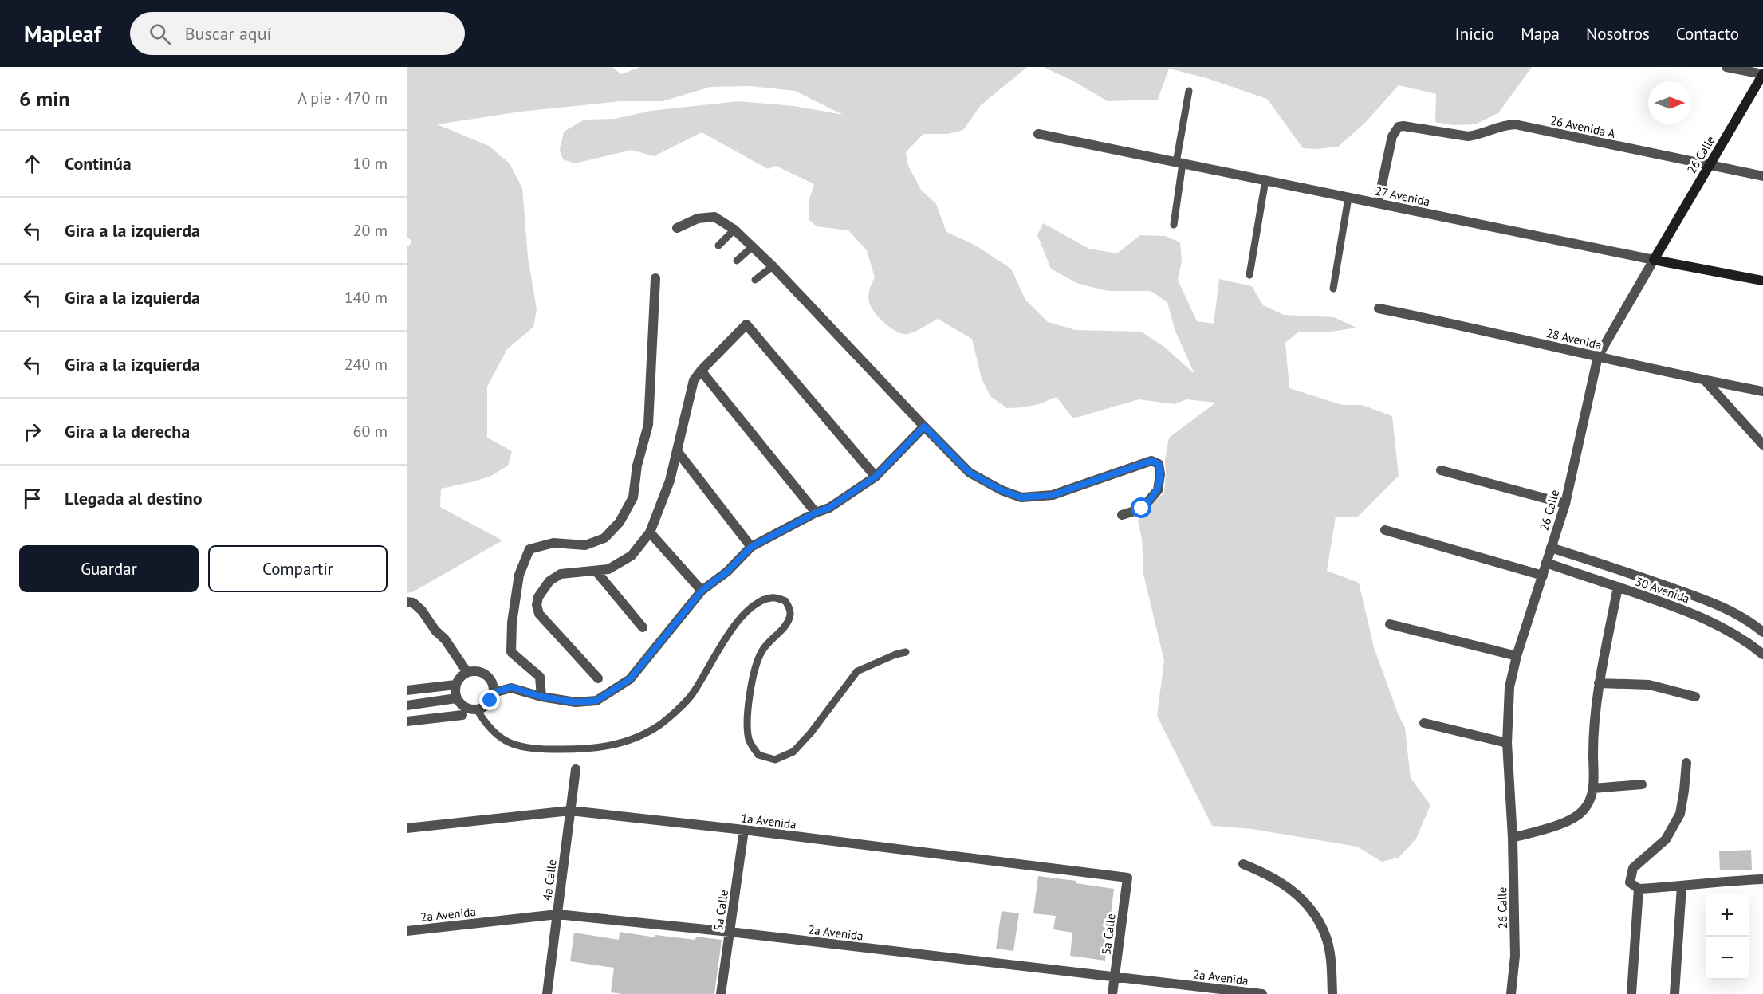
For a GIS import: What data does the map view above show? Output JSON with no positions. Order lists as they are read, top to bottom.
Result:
{
  "streets": {
    "main road": ["26 Calle", "27 Avenida"],
    "street": [
      "26 Avenida A",
      "28 Avenida",
      "30 Avenida",
      "1a Avenida",
      "4a Calle",
      "5a Calle",
      "2a Avenida"
    ]
  },
  "crossings": [
    ["26 Avenida A", "26 Calle"],
    ["26 Avenida A", "27 Avenida"],
    ["26 Calle", "27 Avenida"],
    ["26 Calle", "28 Avenida"],
    ["26 Calle", "30 Avenida"],
    ["1a Avenida", "4a Calle"],
    ["1a Avenida", "5a Calle"],
    ["4a Calle", "2a Avenida"],
    ["5a Calle", "2a Avenida"]
  ],
  "north": "right",
  "page": {
    "header": "Mapleaf",
    "search": "Buscar aquí",
    "nav": [
      "Inicio",
      "Mapa",
      "Nosotros",
      "Contacto"
    ],
    "heading": ["6 min", "A pie · 470 m"],
    "list": [
      ["Continúa", "10 m"],
      ["Gira a la izquierda", "20 m"],
      ["Gira a la izquierda", "140 m"],
      ["Gira a la izquierda", "240 m"],
      ["Gira a la derecha", "60 m"],
      "Llegada al destino"
    ],
    "buttons": ["Guardar", "Compartir"],
    "map_buttons": ["+", "−"]
  }
}
